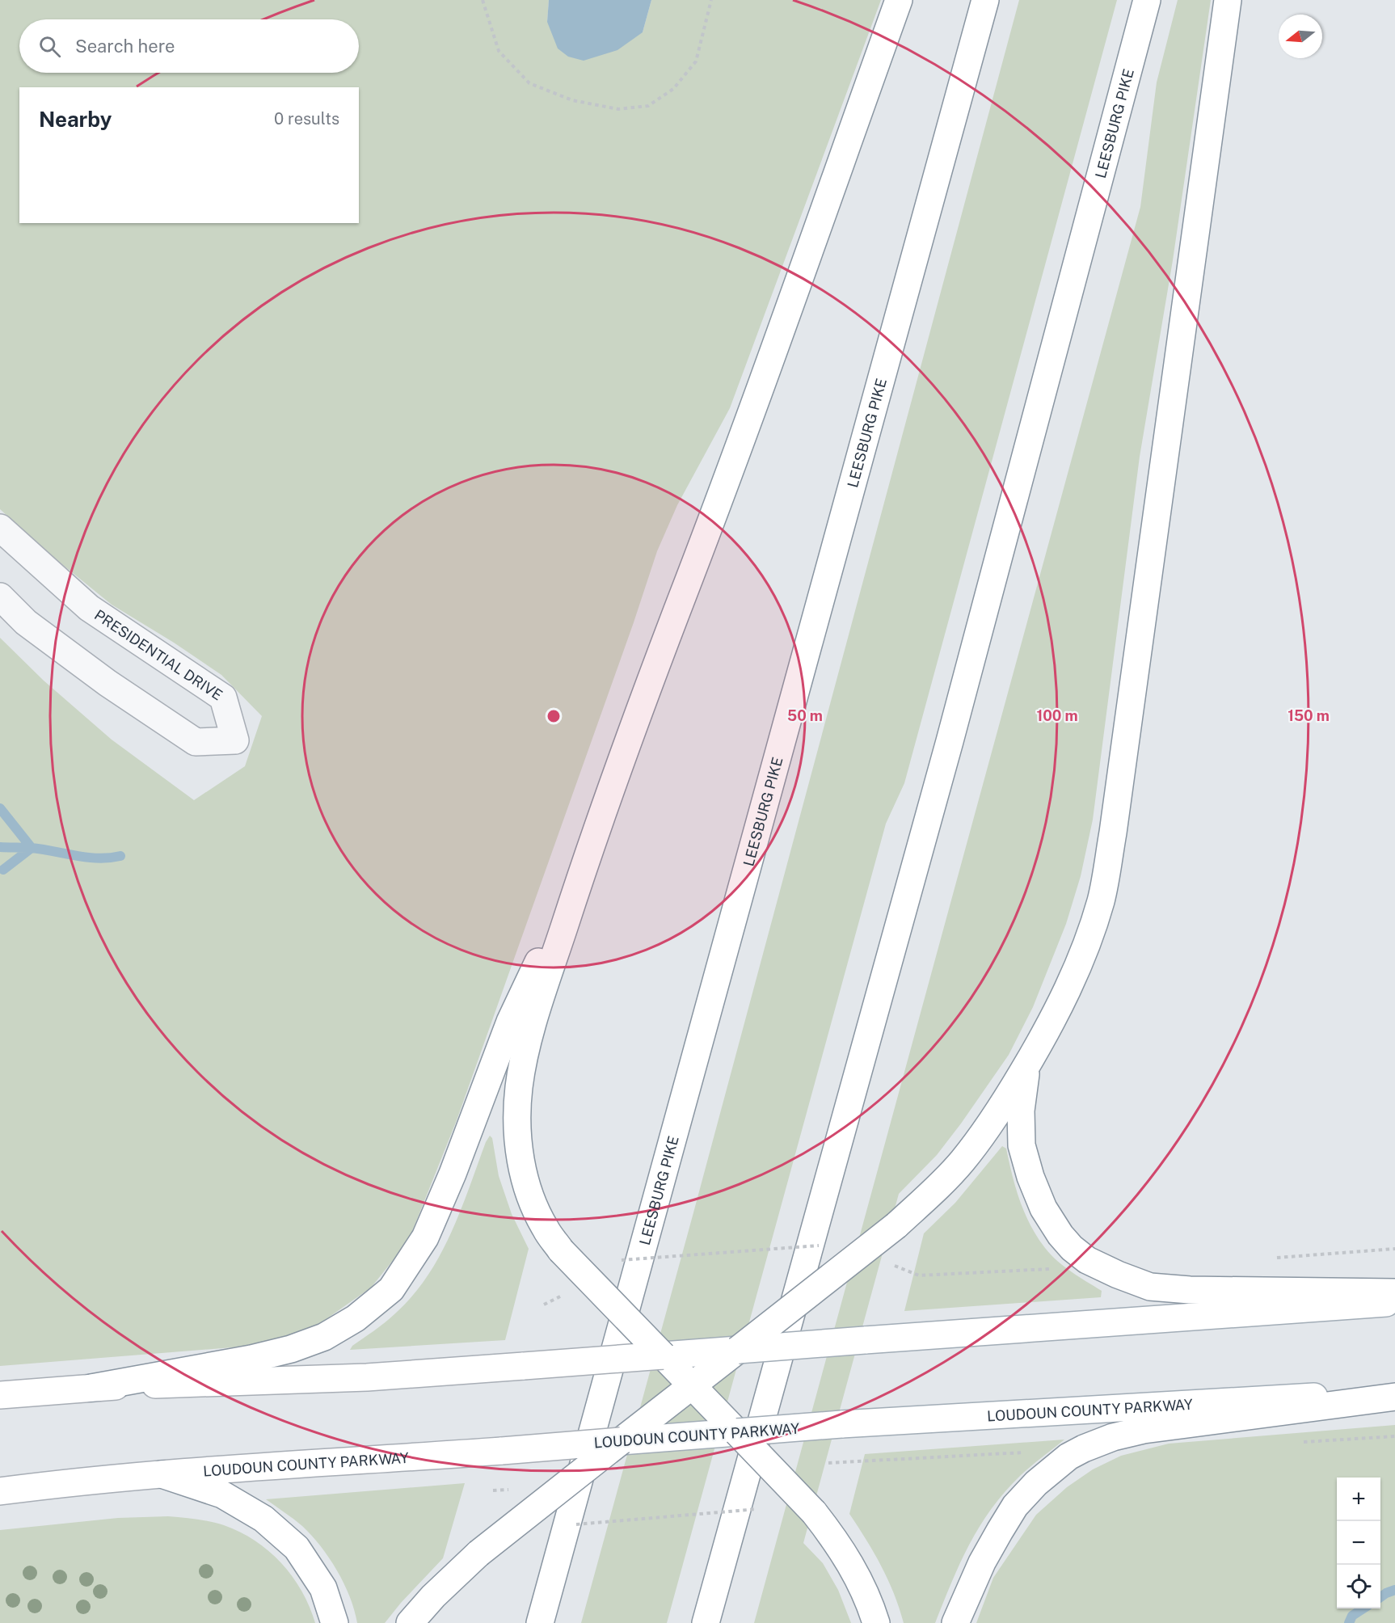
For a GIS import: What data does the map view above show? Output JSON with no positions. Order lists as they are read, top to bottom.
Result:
{
  "streets": {
    "main road": ["LEESBURG PIKE", "LOUDOUN COUNTY PARKWAY"],
    "street": ["PRESIDENTIAL DRIVE"]
  },
  "north": "left",
  "page": {
    "search": "Search here",
    "heading": ["Nearby", "0 results"],
    "map_buttons": ["+", "−"]
  },
  "rings": ["50 m", "100 m", "150 m"]
}
